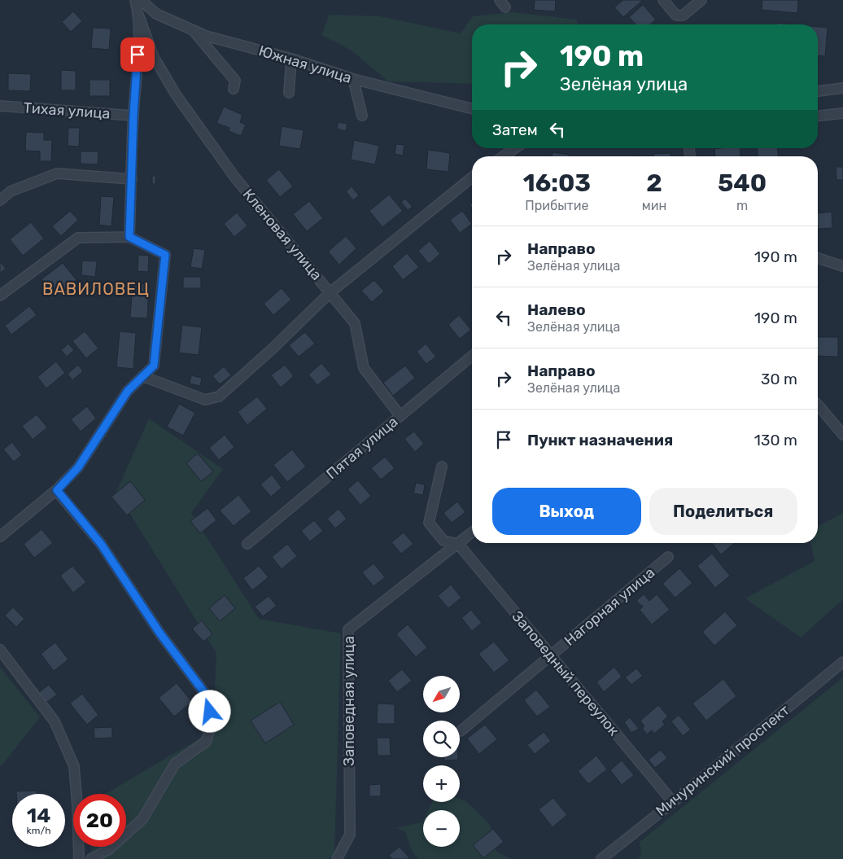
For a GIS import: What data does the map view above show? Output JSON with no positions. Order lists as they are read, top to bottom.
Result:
{
  "streets": {
    "street": [
      "Южная улица",
      "Тихая улица",
      "Кленовая улица",
      "Пятая улица",
      "Нагорная улица",
      "Заповедный переулок",
      "Заповедная улица",
      "Мичуринский проспект"
    ]
  },
  "crossings": [
    ["Нагорная улица", "Заповедный переулок"],
    ["Заповедный переулок", "Заповедная улица"],
    ["Заповедный переулок", "Мичуринский проспект"]
  ],
  "districts": ["ВАВИЛОВЕЦ"],
  "north": "bottom left",
  "page": {
    "turn": ["190 m", "Зелёная улица"],
    "then": "Затем",
    "eta": [
      "16:03",
      "Прибытие",
      "2",
      "мин",
      "540",
      "m"
    ],
    "list": [
      {
        "name": "Направо",
        "note": "Зелёная улица",
        "value": "190 m"
      },
      {
        "name": "Налево",
        "note": "Зелёная улица",
        "value": "190 m"
      },
      {
        "name": "Направо",
        "note": "Зелёная улица",
        "value": "30 m"
      },
      {
        "name": "Пункт назначения",
        "value": "130 m"
      }
    ],
    "buttons": ["Выход", "Поделиться"],
    "map_buttons": ["+", "−"],
    "speed": "14 km/h",
    "limit": "20"
  }
}
